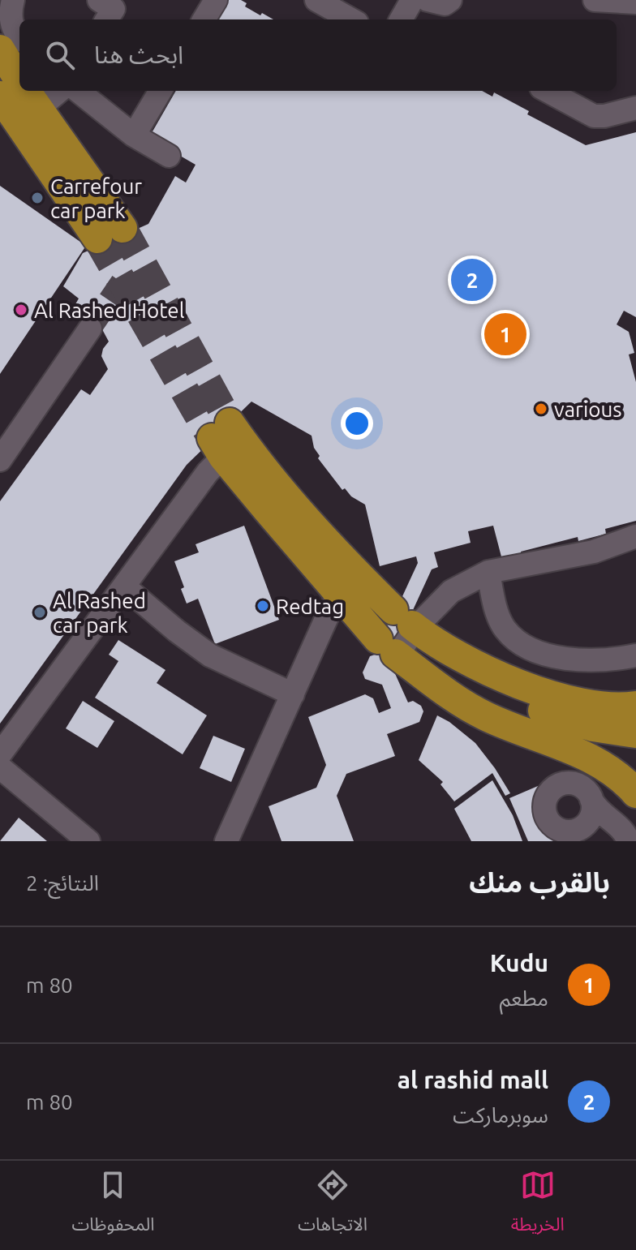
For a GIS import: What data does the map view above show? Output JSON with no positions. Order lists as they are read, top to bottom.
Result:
{
  "places": [
    "Carrefour car park",
    "Al Rashed Hotel",
    "various",
    "Redtag",
    "Al Rashed car park"
  ],
  "page": {
    "search": "ابحث هنا",
    "pins": ["2", "1"],
    "heading": ["بالقرب منك", "النتائج: 2"],
    "list": [
      {
        "mark": "1",
        "name": "Kudu",
        "note": "مطعم",
        "value": "80 m"
      },
      {
        "mark": "2",
        "name": "al rashid mall",
        "note": "سوبرماركت",
        "value": "80 m"
      }
    ],
    "nav": ["الخريطة", "الاتجاهات", "المحفوظات"]
  }
}
